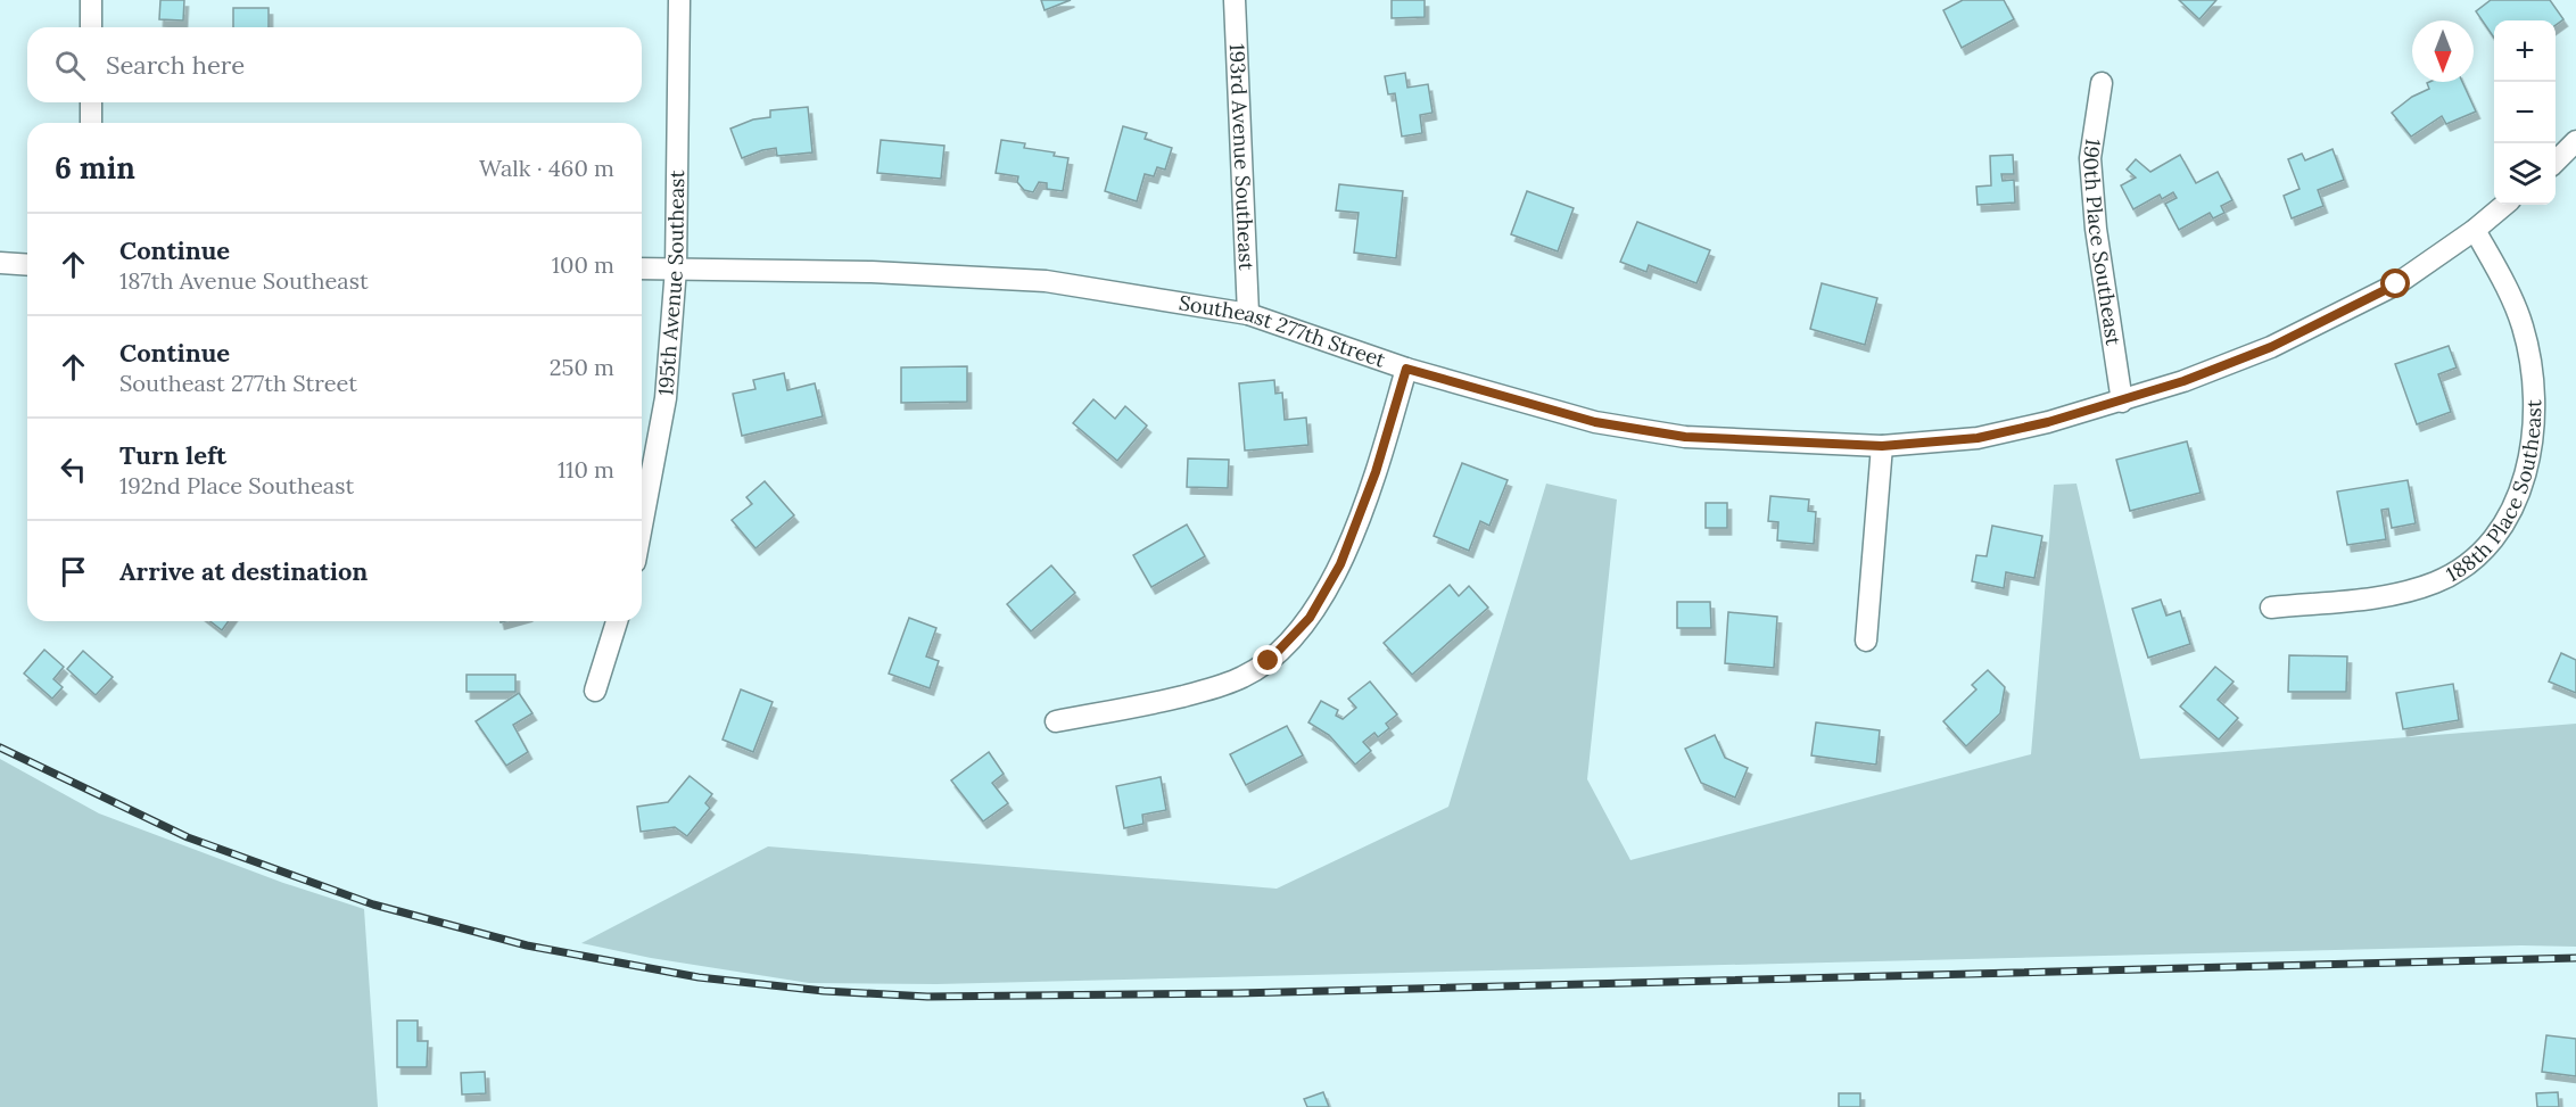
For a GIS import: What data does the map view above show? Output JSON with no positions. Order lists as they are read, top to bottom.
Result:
{
  "streets": {
    "street": [
      "193rd Avenue Southeast",
      "190th Place Southeast",
      "195th Avenue Southeast",
      "Southeast 277th Street",
      "188th Place Southeast"
    ]
  },
  "crossings": [
    ["193rd Avenue Southeast", "Southeast 277th Street"],
    ["190th Place Southeast", "Southeast 277th Street"],
    ["195th Avenue Southeast", "Southeast 277th Street"],
    ["Southeast 277th Street", "188th Place Southeast"]
  ],
  "north": "bottom",
  "page": {
    "map_buttons": ["+", "−"],
    "search": "Search here",
    "heading": ["6 min", "Walk · 460 m"],
    "list": [
      ["Continue", "187th Avenue Southeast", "100 m"],
      ["Continue", "Southeast 277th Street", "250 m"],
      ["Turn left", "192nd Place Southeast", "110 m"],
      "Arrive at destination"
    ]
  }
}
